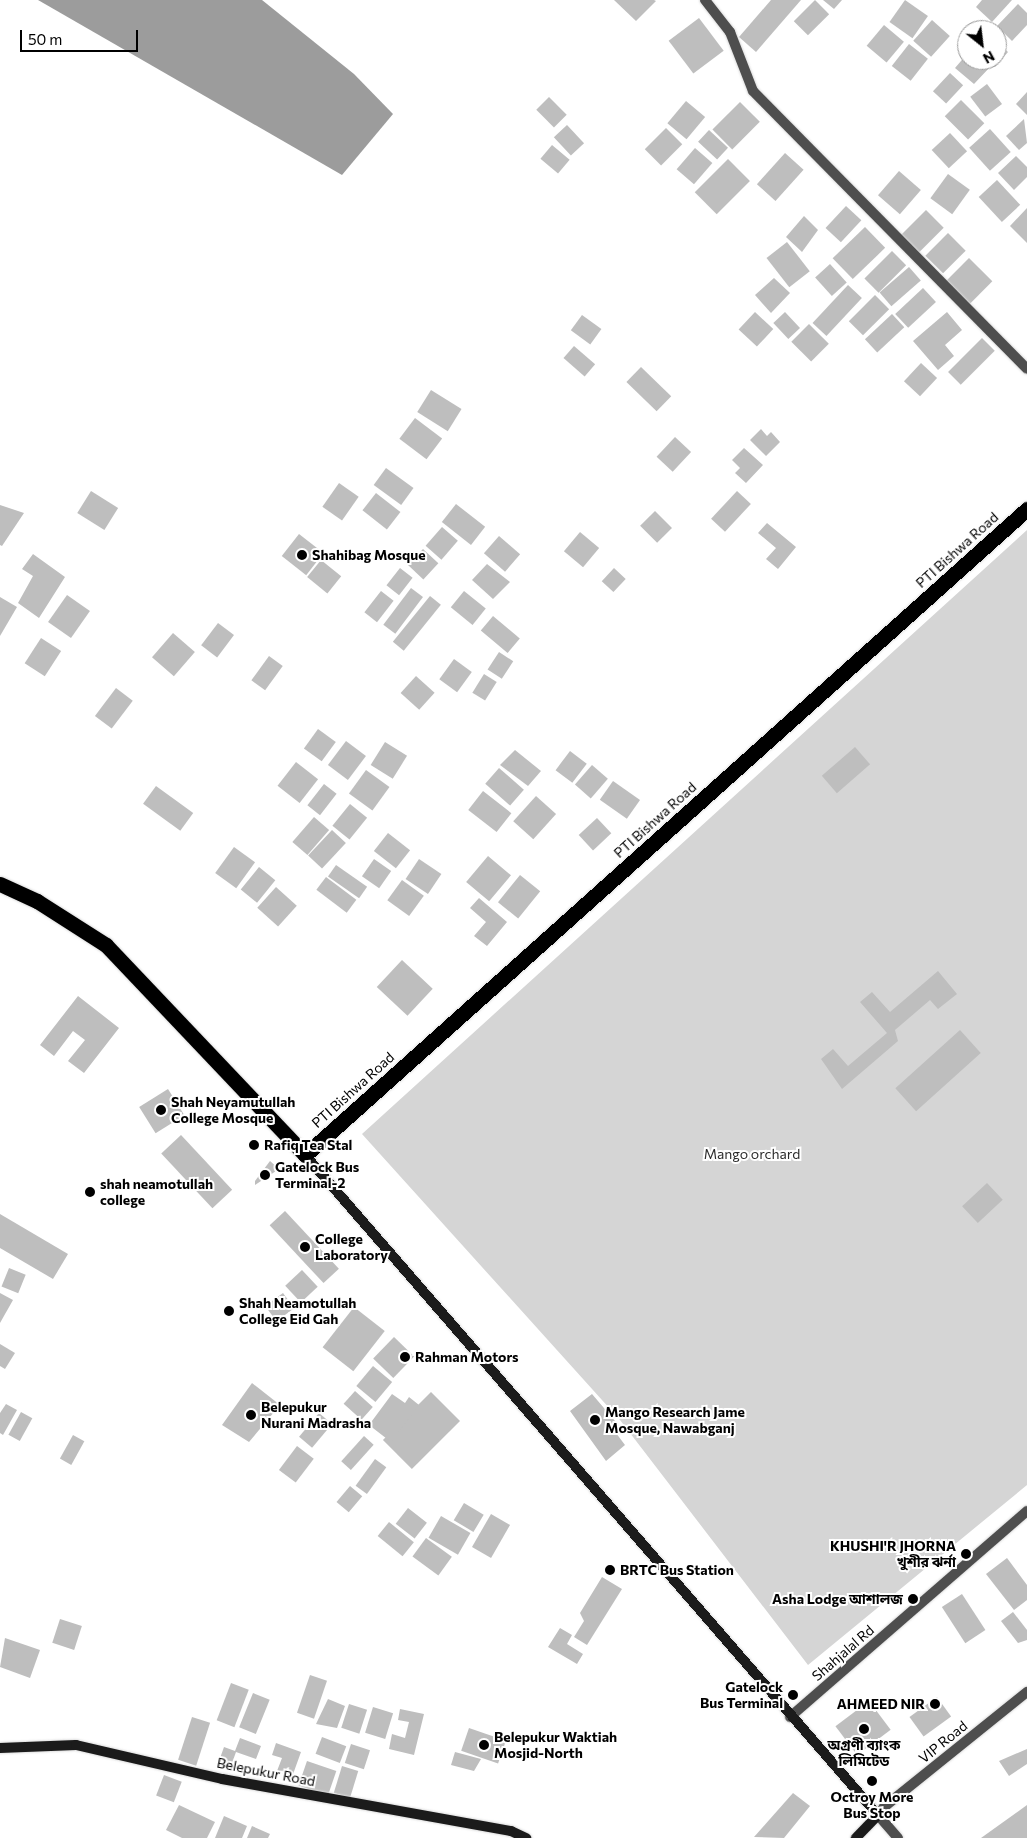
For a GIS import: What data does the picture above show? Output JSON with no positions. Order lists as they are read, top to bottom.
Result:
{
  "streets": {
    "highway": ["PTI Bishwa Road"],
    "main road": ["Belepukur Road"],
    "street": ["Shahjalal Rd", "VIP Road"]
  },
  "parks": ["Mango orchard"],
  "places": [
    "Shahibag Mosque",
    "Shah Neyamutullah College Mosque",
    "Rafiq Tea Stal",
    "Gatelock Bus Terminal-2",
    "shah neamotullah college",
    "College Laboratory",
    "Shah Neamotullah College Eid Gah",
    "Rahman Motors",
    "Belepukur Nurani Madrasha",
    "Mango Research Jame Mosque, Nawabganj",
    "KHUSHI'R JHORNA খুশীর ঝর্না",
    "BRTC Bus Station",
    "Asha Lodge আশালজ",
    "Gatelock Bus Terminal",
    "AHMEED NIR",
    "অগ্রণী ব্যাংক লিমিটেড",
    "Belepukur Waktiah Mosjid-North",
    "Octroy More Bus Stop"
  ],
  "scale_bar": "50 m",
  "north": "bottom right"
}
